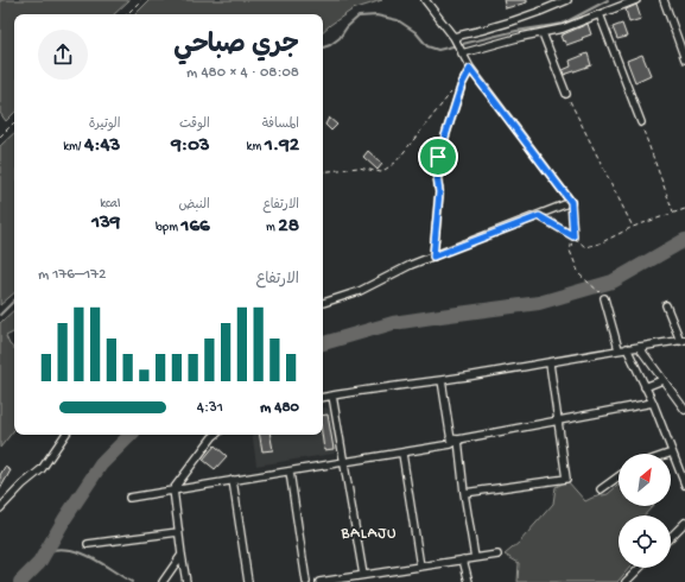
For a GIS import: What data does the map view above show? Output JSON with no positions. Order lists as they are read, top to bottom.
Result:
{
  "districts": ["BALAJU"],
  "north": "top right",
  "page": {
    "heading": ["جري صباحي", "08:08 · 4 × 480 m"],
    "stats": [
      ["المسافة", "1.92 km"],
      ["الوقت", "9:03"],
      ["الوتيرة", "4:43 /km"],
      ["الارتفاع", "28 m"],
      ["النبض", "166 bpm"],
      ["kcal", "139"]
    ],
    "chart": ["الارتفاع", "172–176 m"],
    "list": [
      {
        "name": "480 m",
        "note": "4:31"
      }
    ]
  }
}
